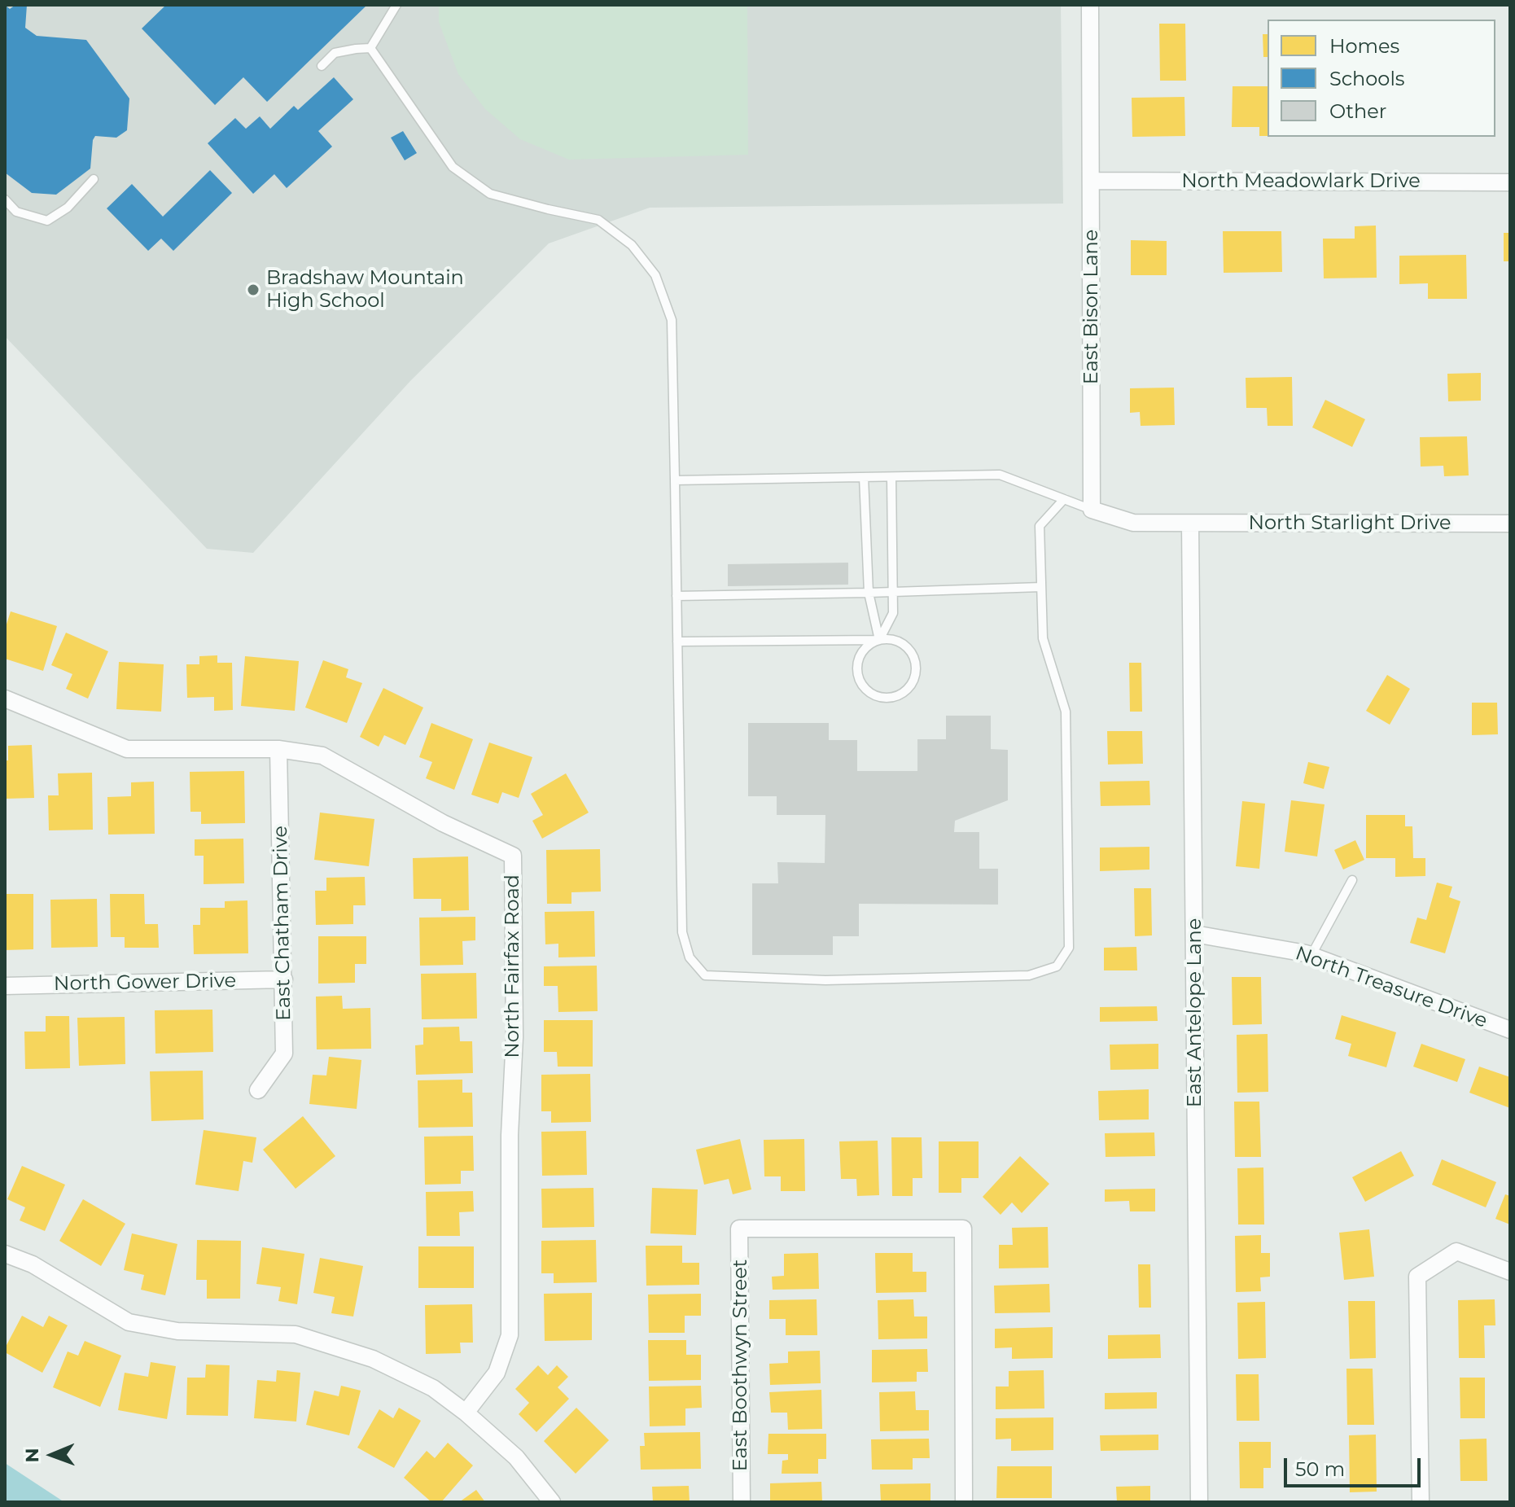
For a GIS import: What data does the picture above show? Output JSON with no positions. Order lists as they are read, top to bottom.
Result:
{
  "streets": {
    "street": [
      "North Meadowlark Drive",
      "East Bison Lane",
      "North Starlight Drive",
      "East Chatham Drive",
      "North Fairfax Road",
      "North Gower Drive",
      "North Treasure Drive",
      "East Antelope Lane",
      "East Boothwyn Street"
    ]
  },
  "crossings": [
    ["North Meadowlark Drive", "East Bison Lane"],
    ["North Starlight Drive", "East Antelope Lane"],
    ["East Chatham Drive", "North Fairfax Road"],
    ["East Chatham Drive", "North Gower Drive"],
    ["North Treasure Drive", "East Antelope Lane"]
  ],
  "places": ["Bradshaw Mountain High School"],
  "legend": ["Homes", "Schools", "Other"],
  "scale_bar": "50 m",
  "north": "left"
}
